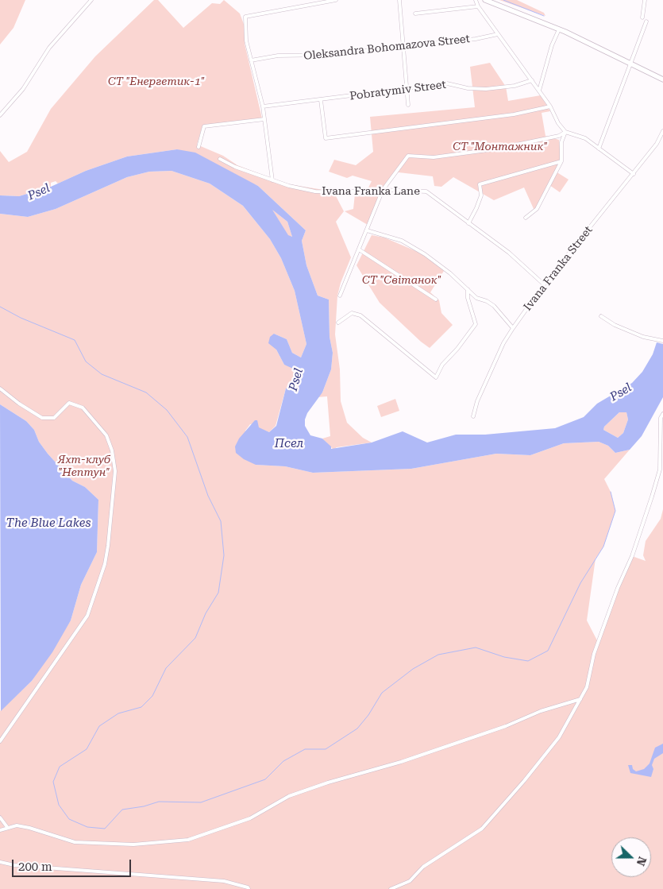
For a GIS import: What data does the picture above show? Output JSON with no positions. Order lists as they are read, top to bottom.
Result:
{
  "streets": {
    "street": [
      "Oleksandra Bohomazova Street",
      "Pobratymiv Street",
      "Ivana Franka Lane",
      "Ivana Franka Street"
    ]
  },
  "crossings": [
    ["Ivana Franka Lane", "Ivana Franka Street"]
  ],
  "water": ["Psel", "Псел", "The Blue Lakes"],
  "parks": [
    "СТ \"Енергетик-1\"",
    "СТ \"Монтажник\"",
    "СТ \"Світанок\"",
    "Яхт-клуб \"Нептун\""
  ],
  "scale_bar": "200 m",
  "north": "right"
}
